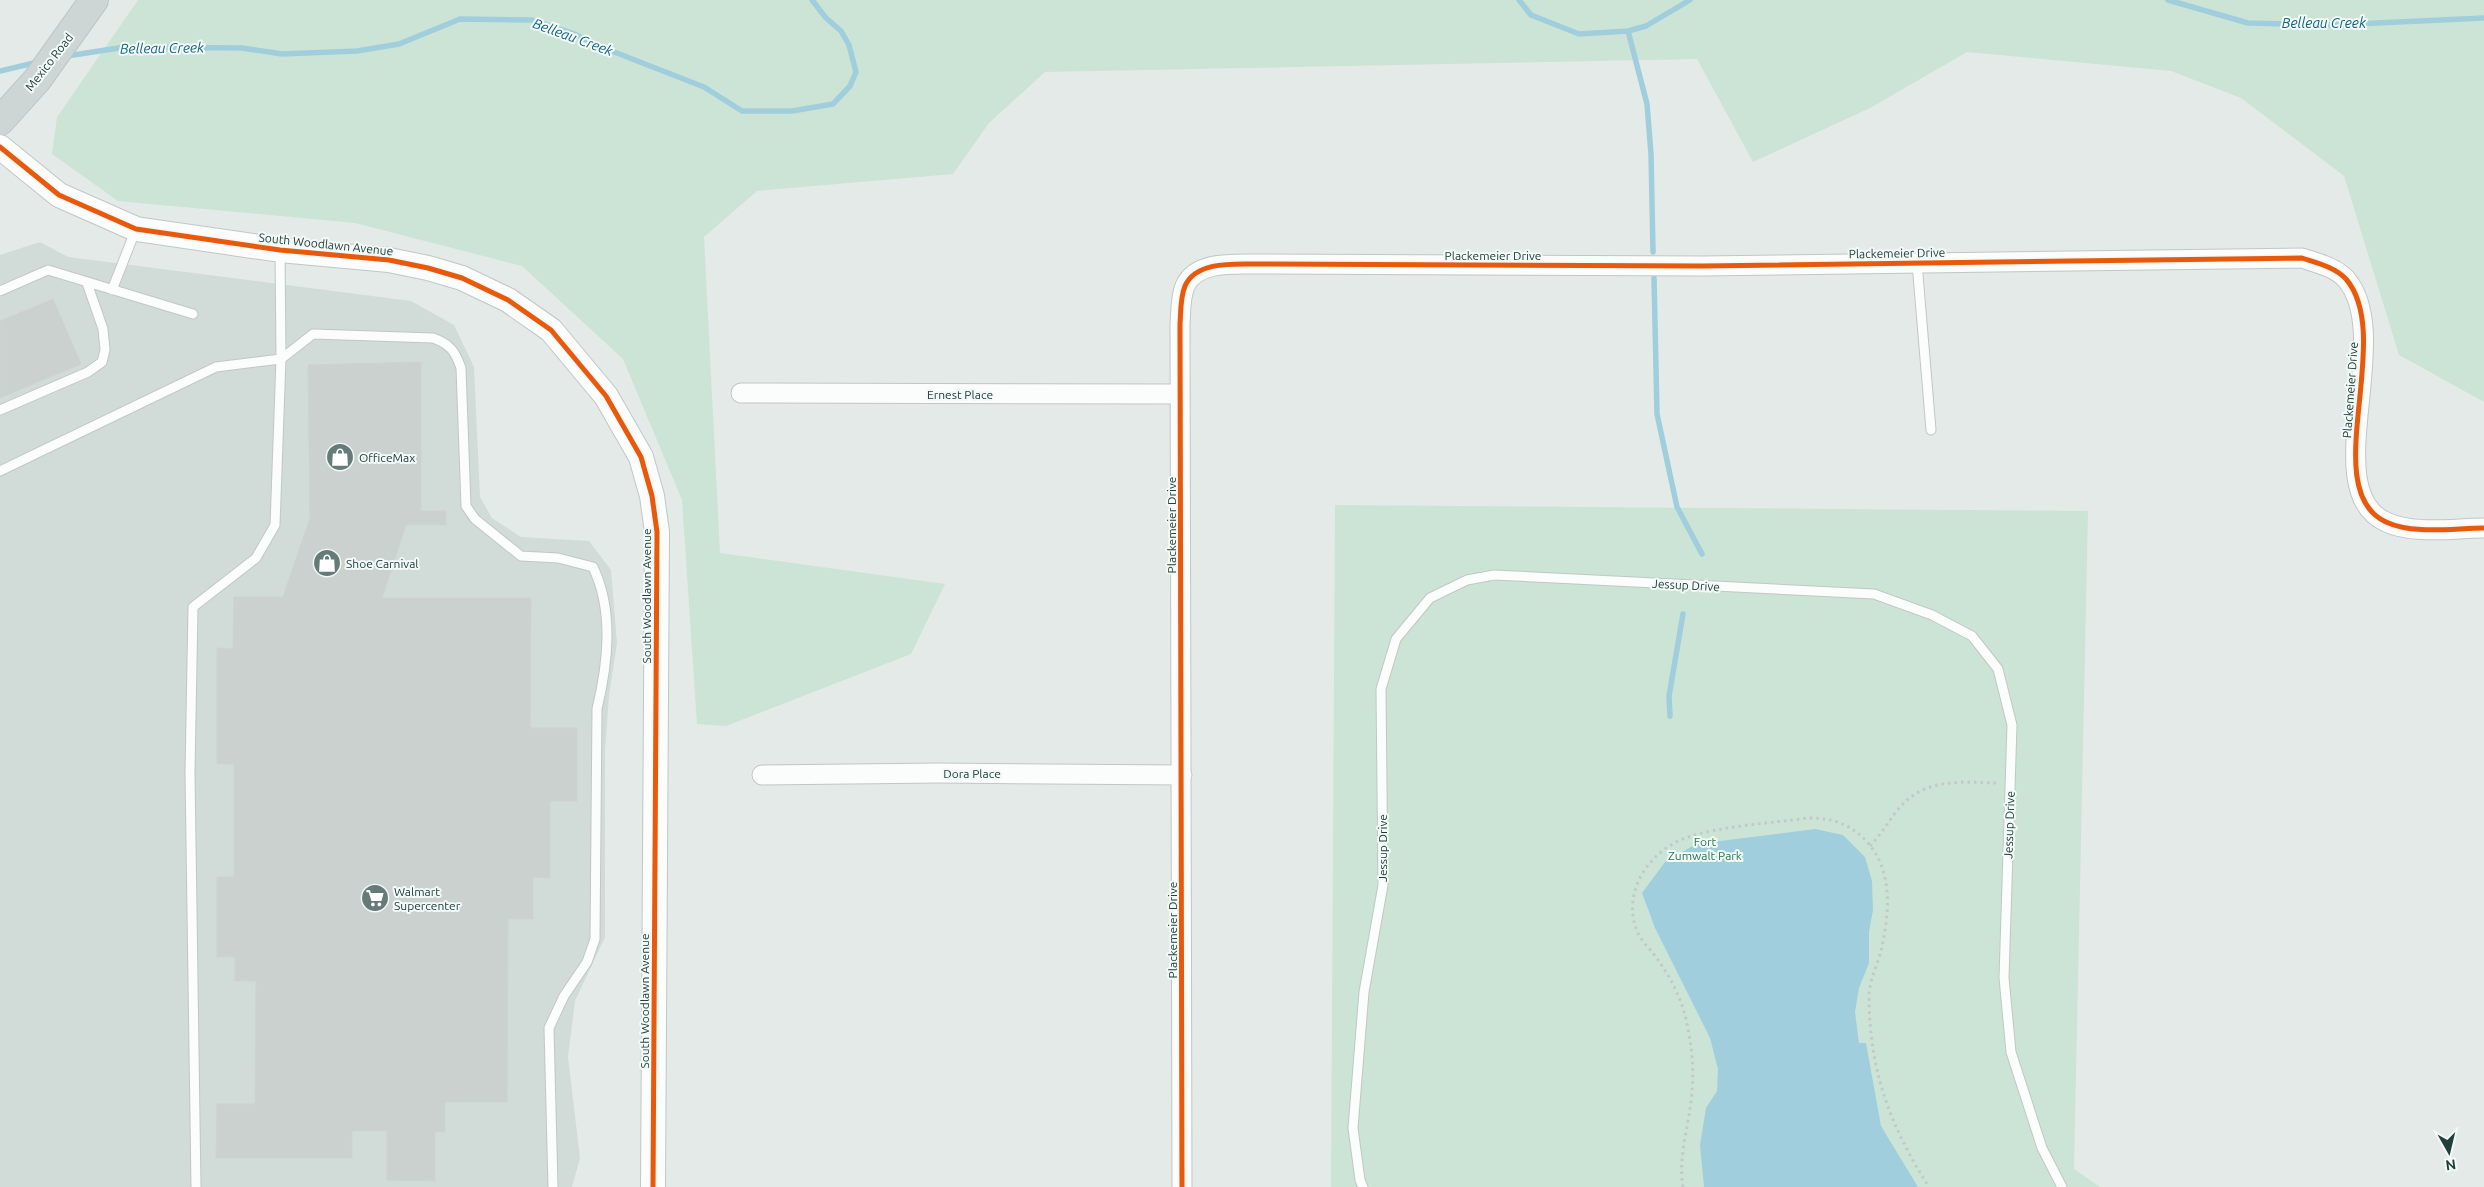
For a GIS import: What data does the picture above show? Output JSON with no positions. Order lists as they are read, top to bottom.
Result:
{
  "streets": {
    "main road": ["Mexico Road"],
    "street": [
      "South Woodlawn Avenue",
      "Plackemeier Drive",
      "Ernest Place",
      "Dora Place"
    ],
    "lane": ["Jessup Drive"]
  },
  "crossings": [
    ["Plackemeier Drive", "Ernest Place"],
    ["Plackemeier Drive", "Dora Place"]
  ],
  "water": ["Belleau Creek"],
  "parks": ["Fort Zumwalt Park"],
  "places": {
    "shop": ["OfficeMax", "Shoe Carnival"],
    "supermarket": ["Walmart Supercenter"]
  },
  "north": "bottom"
}
